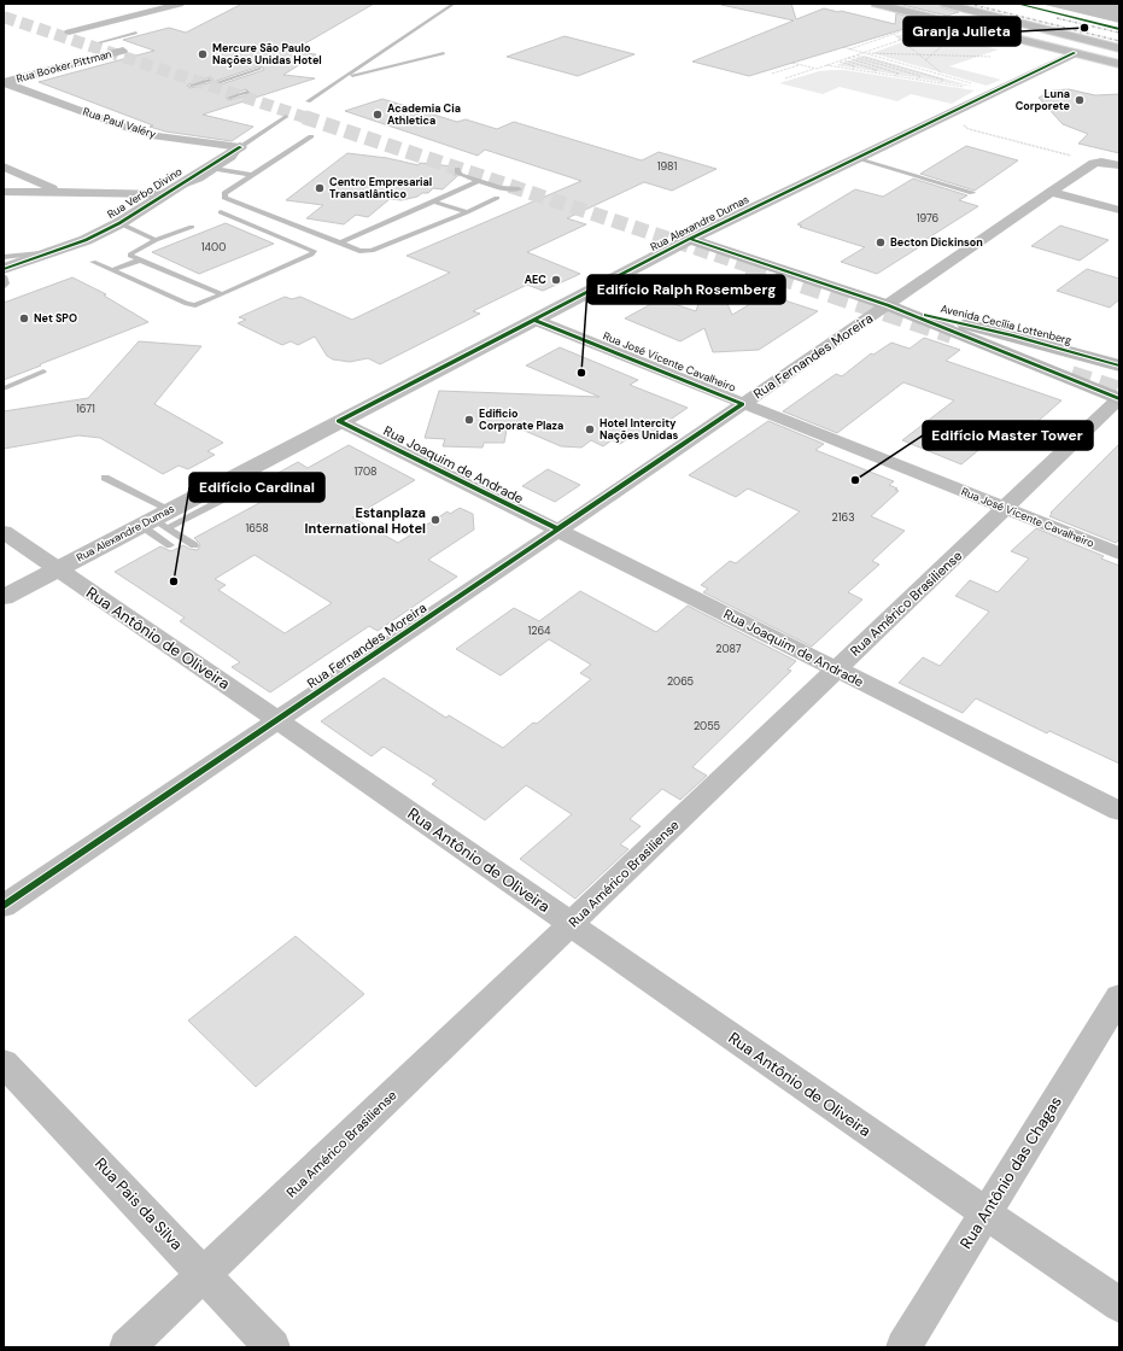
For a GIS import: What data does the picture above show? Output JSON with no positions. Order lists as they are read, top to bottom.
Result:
{
  "streets": {
    "main road": ["Rua Verbo Divino", "Rua Alexandre Dumas", "Avenida Cecília Lottenberg"],
    "street": [
      "Rua Booker Pittman",
      "Rua Paul Valéry",
      "Rua Fernandes Moreira",
      "Rua José Vicente Cavalheiro",
      "Rua Joaquim de Andrade",
      "Rua Américo Brasiliense",
      "Rua Antônio de Oliveira",
      "Rua Antônio das Chagas",
      "Rua Pais da Silva"
    ]
  },
  "crossings": [
    ["Rua Booker Pittman", "Rua Paul Valéry"],
    ["Rua Paul Valéry", "Rua Verbo Divino"],
    ["Rua Alexandre Dumas", "Avenida Cecília Lottenberg"],
    ["Rua Alexandre Dumas", "Rua José Vicente Cavalheiro"],
    ["Rua Alexandre Dumas", "Rua Joaquim de Andrade"],
    ["Rua Alexandre Dumas", "Rua Antônio de Oliveira"],
    ["Avenida Cecília Lottenberg", "Rua Fernandes Moreira"],
    ["Avenida Cecília Lottenberg", "Rua Américo Brasiliense"],
    ["Rua Fernandes Moreira", "Rua José Vicente Cavalheiro"],
    ["Rua Fernandes Moreira", "Rua Joaquim de Andrade"],
    ["Rua Fernandes Moreira", "Rua Antônio de Oliveira"],
    ["Rua José Vicente Cavalheiro", "Rua Américo Brasiliense"],
    ["Rua Joaquim de Andrade", "Rua Américo Brasiliense"],
    ["Rua Américo Brasiliense", "Rua Antônio de Oliveira"],
    ["Rua Américo Brasiliense", "Rua Pais da Silva"],
    ["Rua Antônio de Oliveira", "Rua Antônio das Chagas"]
  ],
  "places": [
    "Granja Julieta",
    "Mercure São Paulo Nações Unidas Hotel",
    "Luna Corporete",
    "Academia Cia Athletica",
    "Centro Empresarial Transatlântico",
    "Becton Dickinson",
    "AEC",
    "Net SPO",
    "Edifício Ralph Rosemberg",
    "Edificio Corporate Plaza",
    "Hotel Intercity Nações Unidas",
    "Edifício Master Tower",
    "Estanplaza International Hotel",
    "Edifício Cardinal"
  ],
  "house_numbers": [
    "1981",
    "1976",
    "1400",
    "1671",
    "1708",
    "2163",
    "1658",
    "1264",
    "2087",
    "2065",
    "2055"
  ]
}
